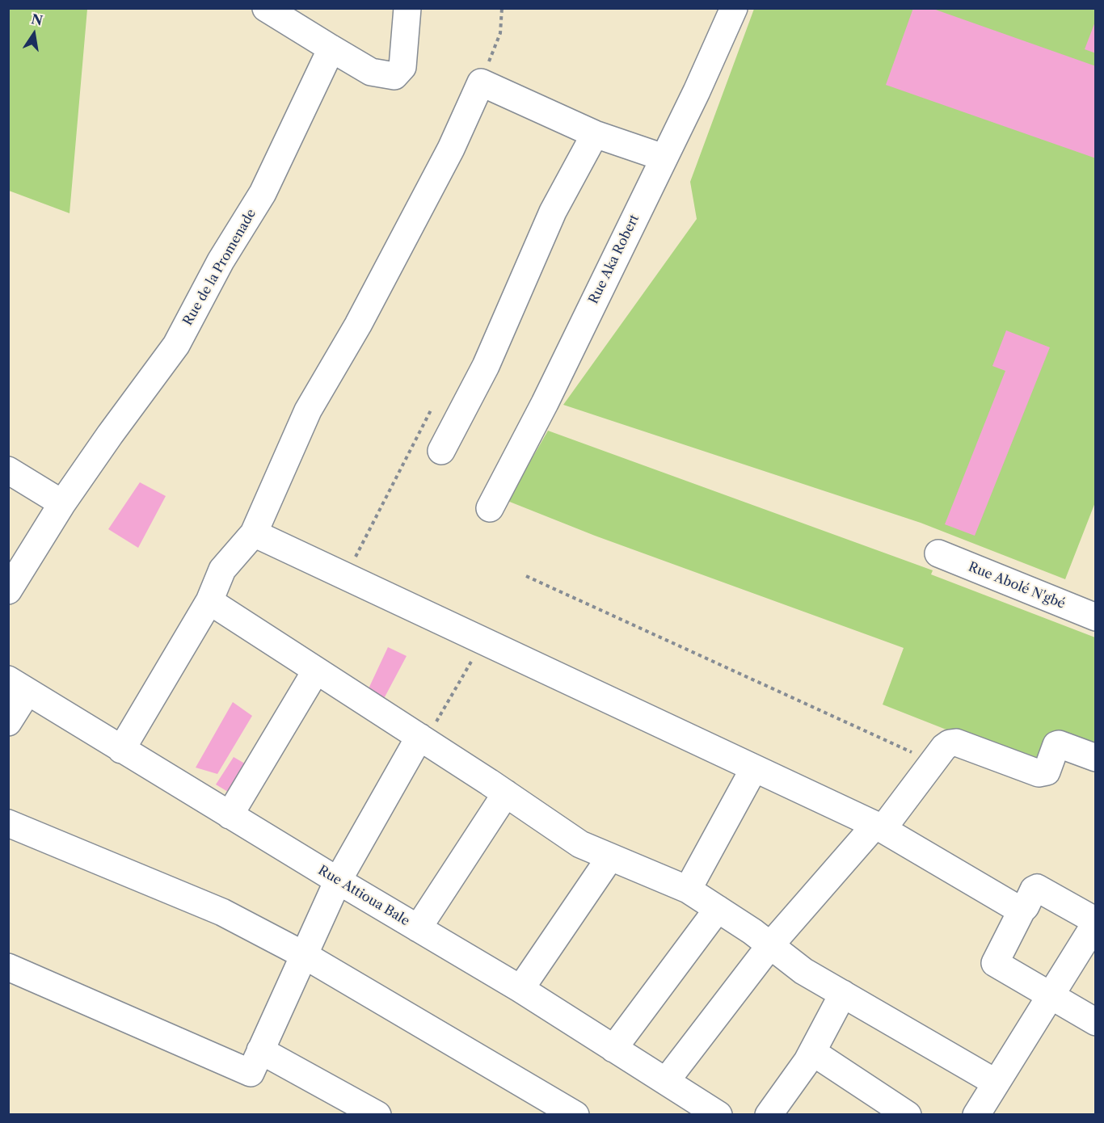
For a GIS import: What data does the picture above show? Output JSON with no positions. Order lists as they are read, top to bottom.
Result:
{
  "streets": {
    "street": [
      "Rue Aka Robert",
      "Rue de la Promenade",
      "Rue Abolé N'gbé",
      "Rue Attioua Bale"
    ]
  },
  "north": "top"
}
